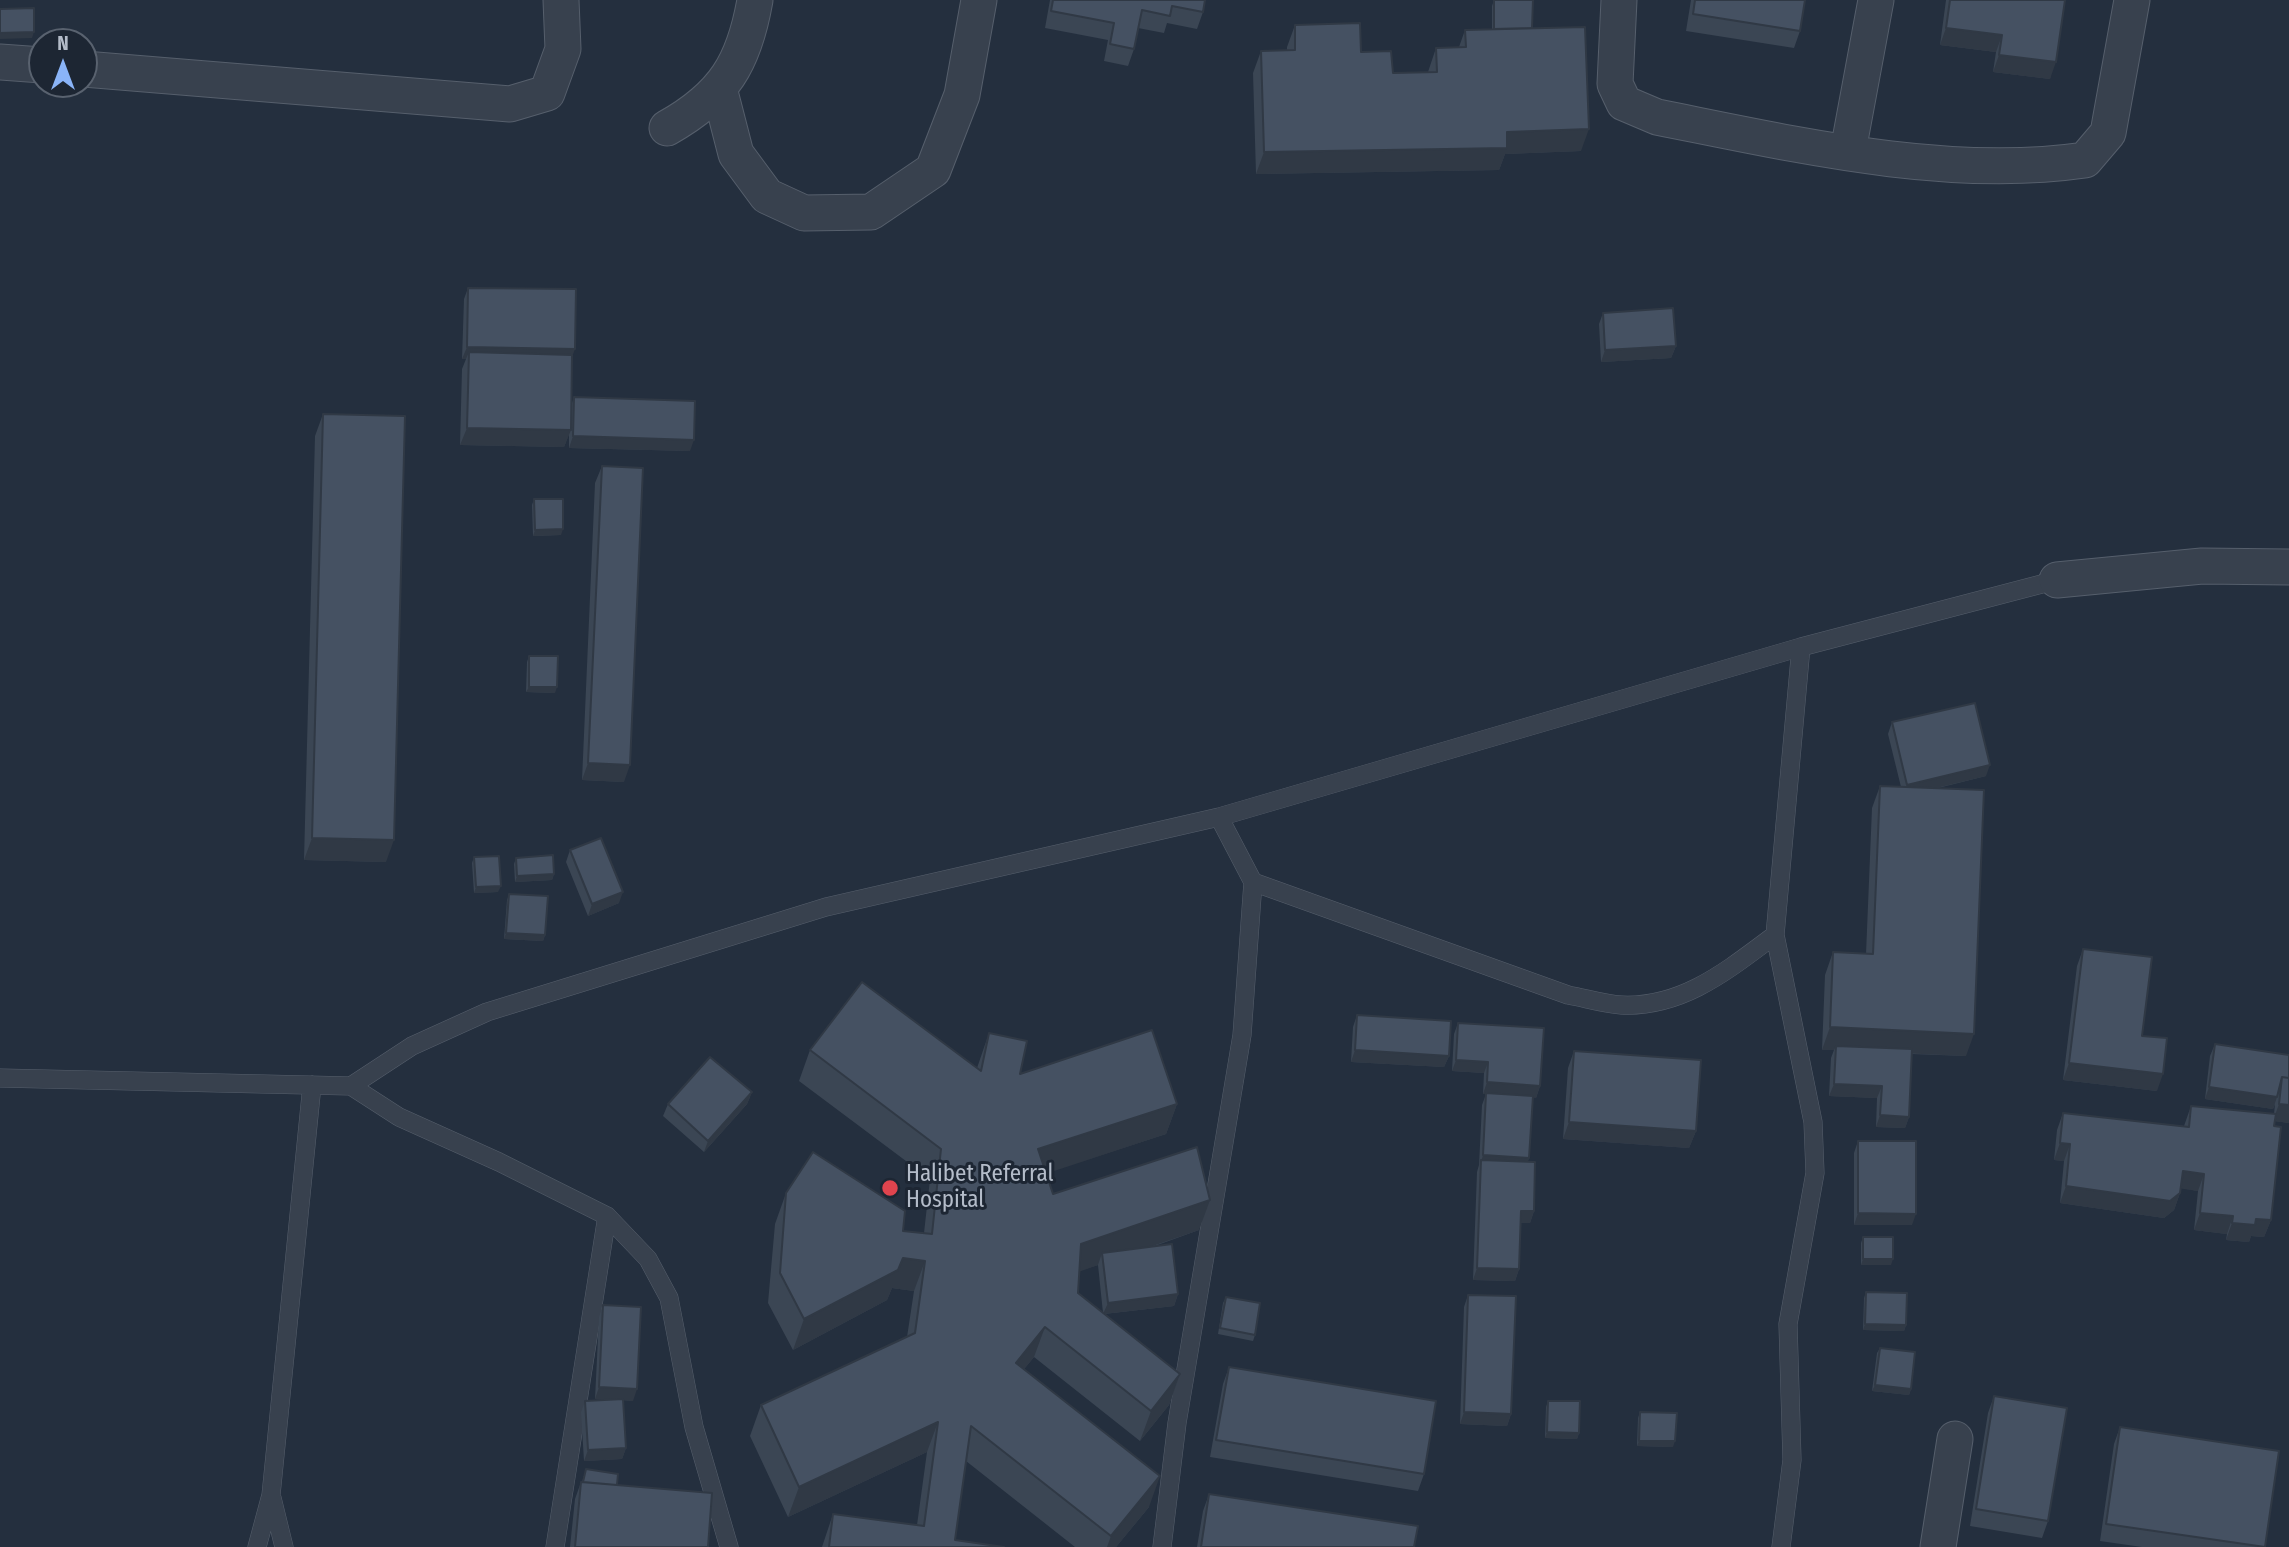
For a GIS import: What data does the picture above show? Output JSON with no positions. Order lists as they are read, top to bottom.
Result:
{
  "places": ["Halibet Referral Hospital"],
  "north": "top"
}
